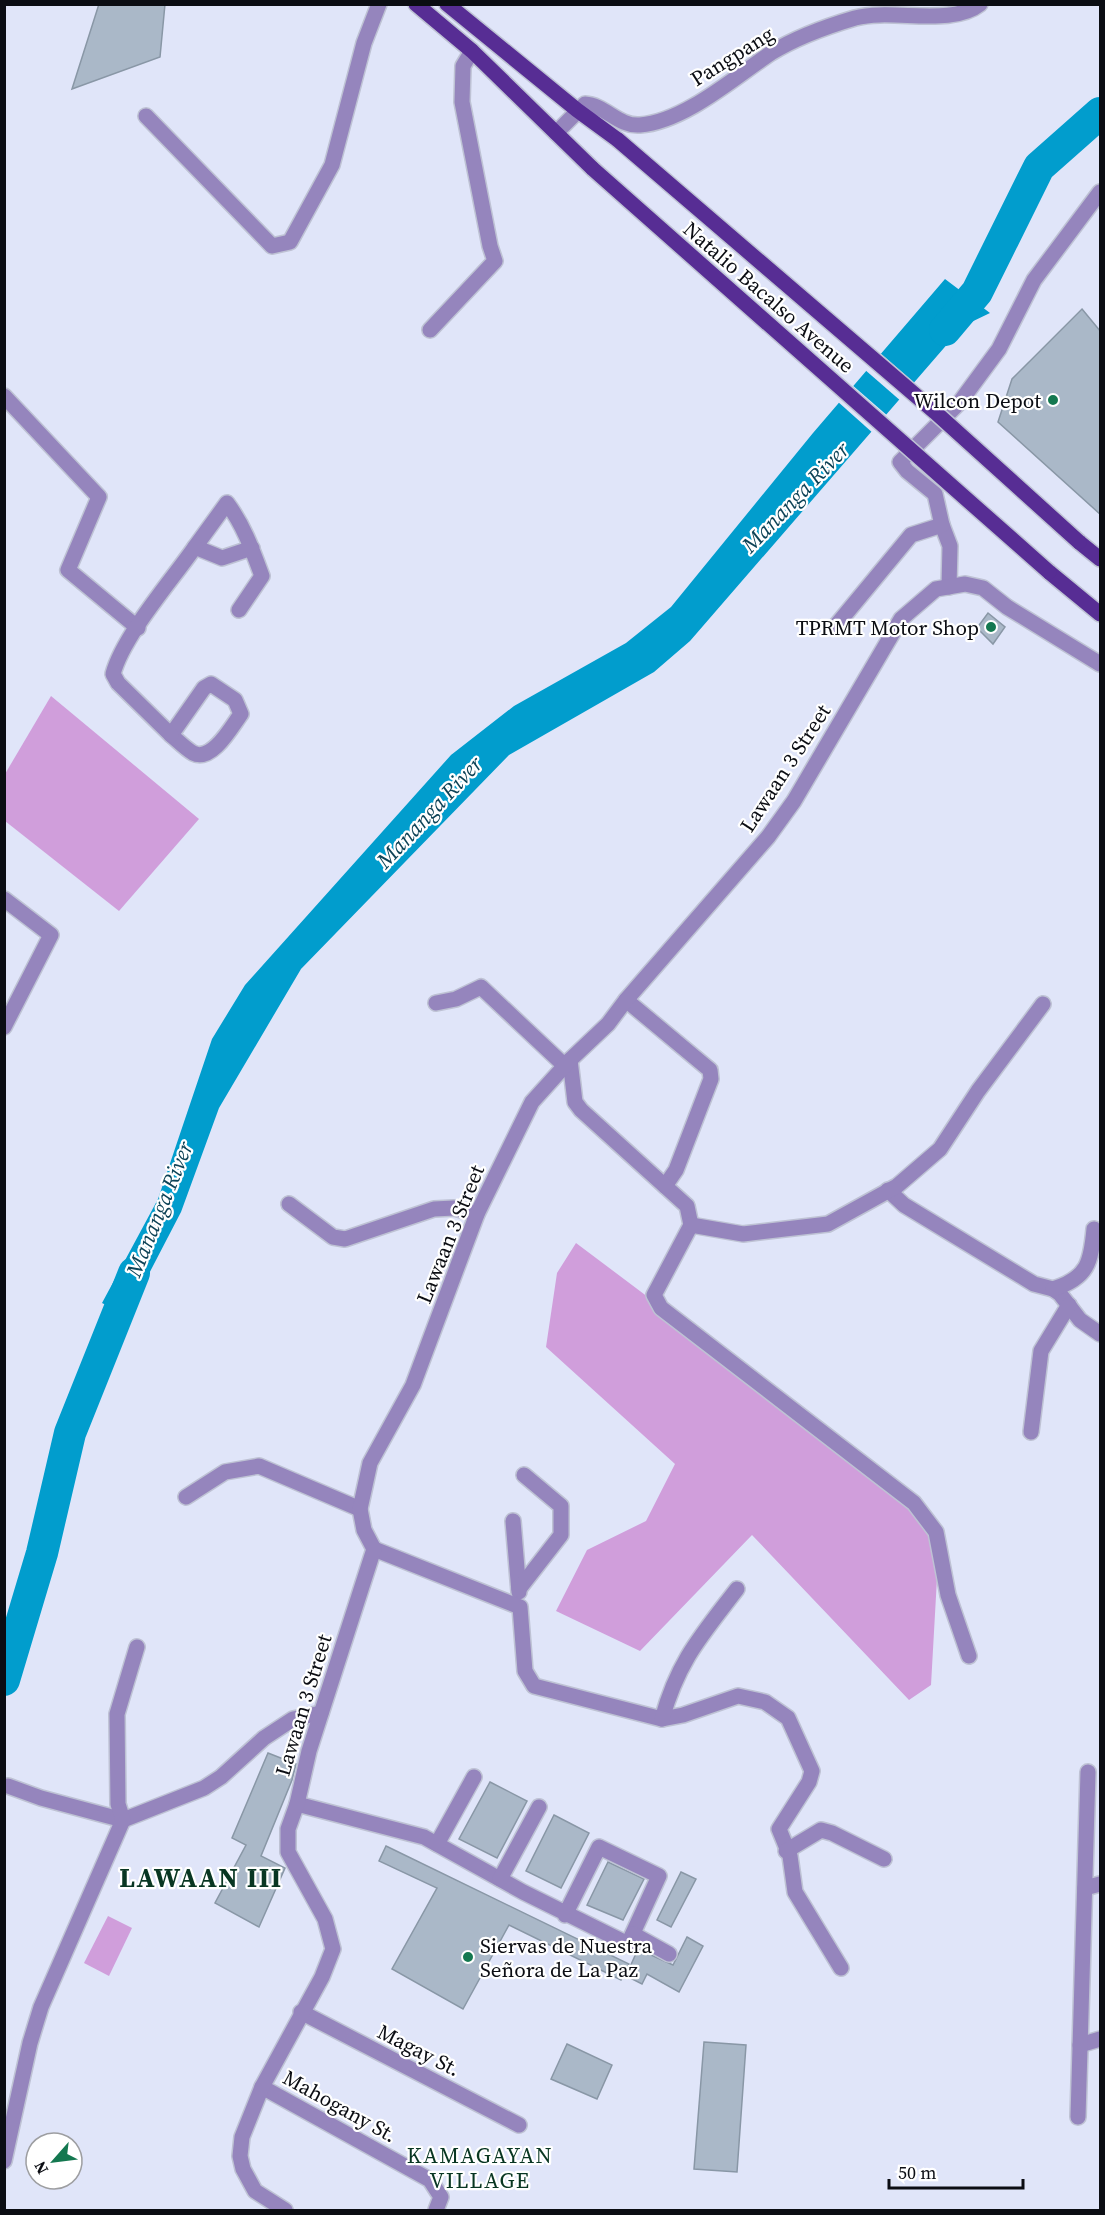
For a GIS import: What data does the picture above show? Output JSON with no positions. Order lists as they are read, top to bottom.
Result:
{
  "streets": {
    "main road": ["Natalio Bacalso Avenue"],
    "street": [
      "Pangpang",
      "Lawaan 3 Street",
      "Magay St.",
      "Mahogany St."
    ]
  },
  "crossings": [
    ["Pangpang", "Natalio Bacalso Avenue"],
    ["Lawaan 3 Street", "Magay St."],
    ["Lawaan 3 Street", "Mahogany St."]
  ],
  "districts": ["LAWAAN III", "KAMAGAYAN VILLAGE"],
  "water": ["Mananga River"],
  "places": ["Wilcon Depot", "TPRMT Motor Shop", "Siervas de Nuestra Señora de La Paz"],
  "scale_bar": "50 m",
  "north": "bottom left"
}
